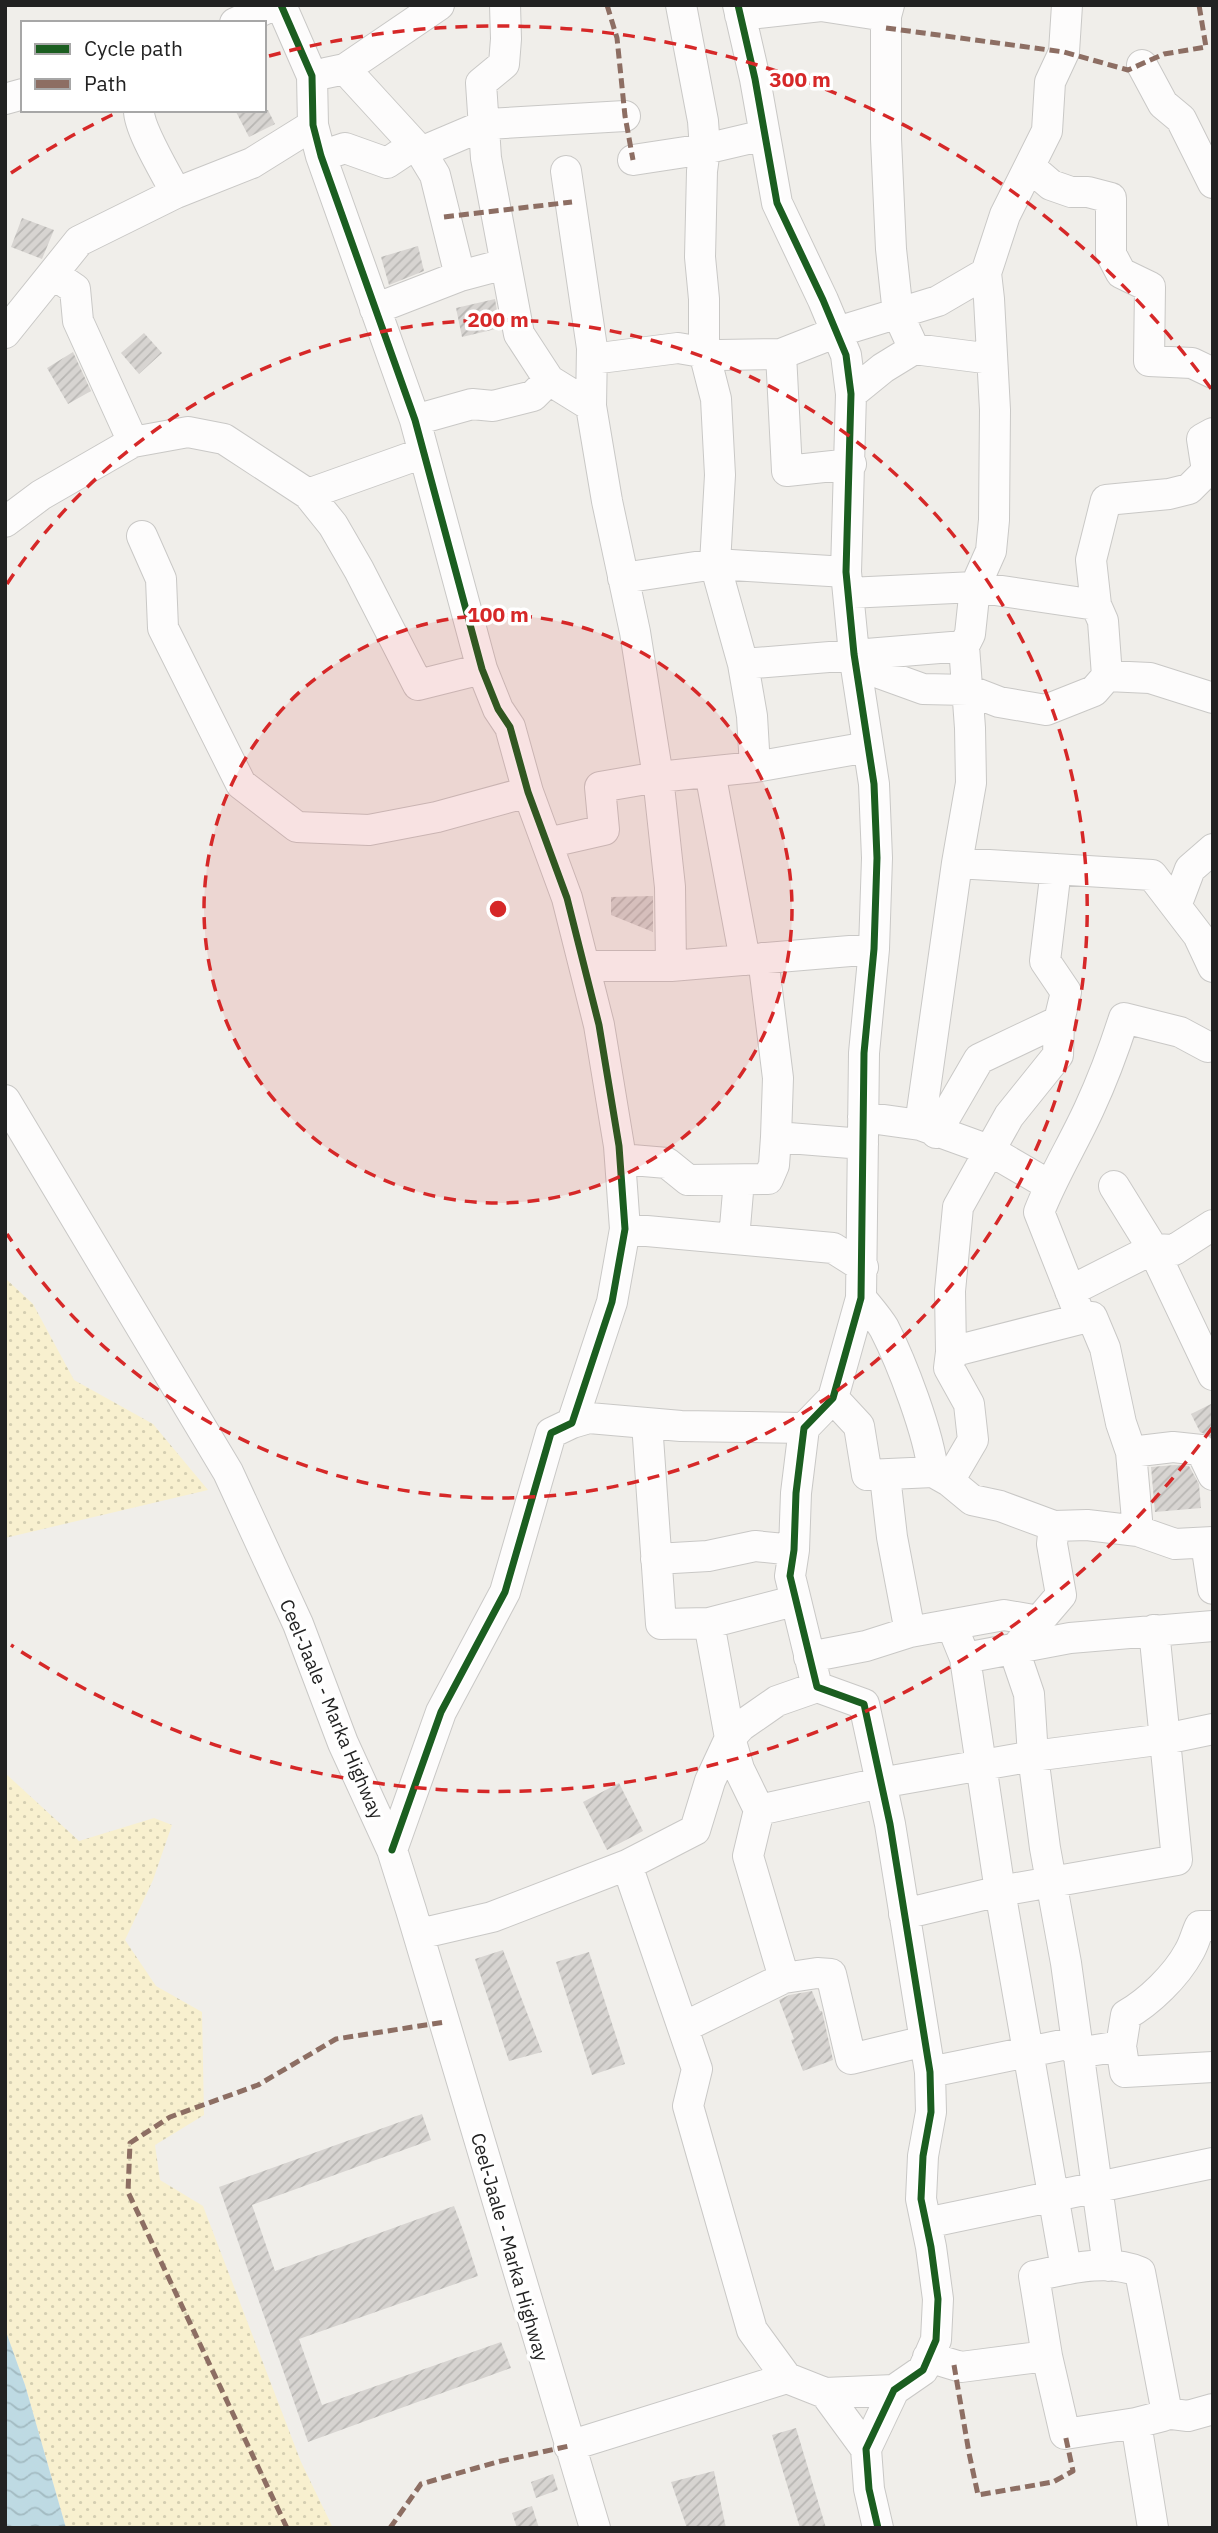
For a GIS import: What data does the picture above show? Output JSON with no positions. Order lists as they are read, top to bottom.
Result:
{
  "streets": {
    "street": ["Ceel-Jaale - Marka Highway"]
  },
  "legend": ["Cycle path", "Path"],
  "rings": ["300 m", "200 m", "100 m"]
}
